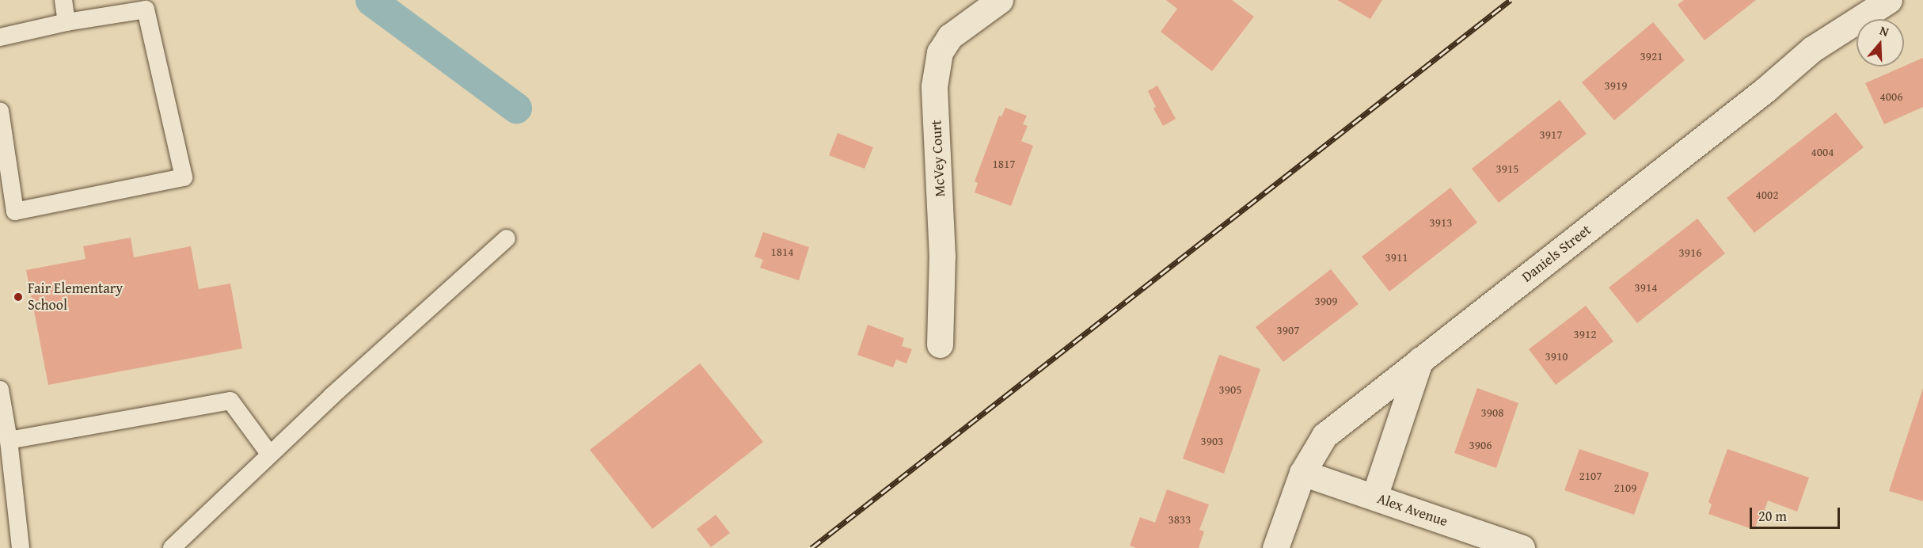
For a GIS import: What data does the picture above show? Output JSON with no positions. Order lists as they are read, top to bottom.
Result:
{
  "streets": {
    "street": ["McVey Court", "Daniels Street", "Alex Avenue"]
  },
  "crossings": [
    ["Daniels Street", "Alex Avenue"]
  ],
  "places": ["Fair Elementary School"],
  "house_numbers": [
    "3921",
    "3919",
    "4006",
    "3917",
    "4004",
    "1817",
    "3915",
    "4002",
    "3913",
    "1814",
    "3916",
    "3911",
    "3914",
    "3909",
    "3907",
    "3912",
    "3910",
    "3905",
    "3908",
    "3903",
    "3906",
    "2107",
    "2109",
    "3833"
  ],
  "scale_bar": "20 m",
  "north": "top"
}
